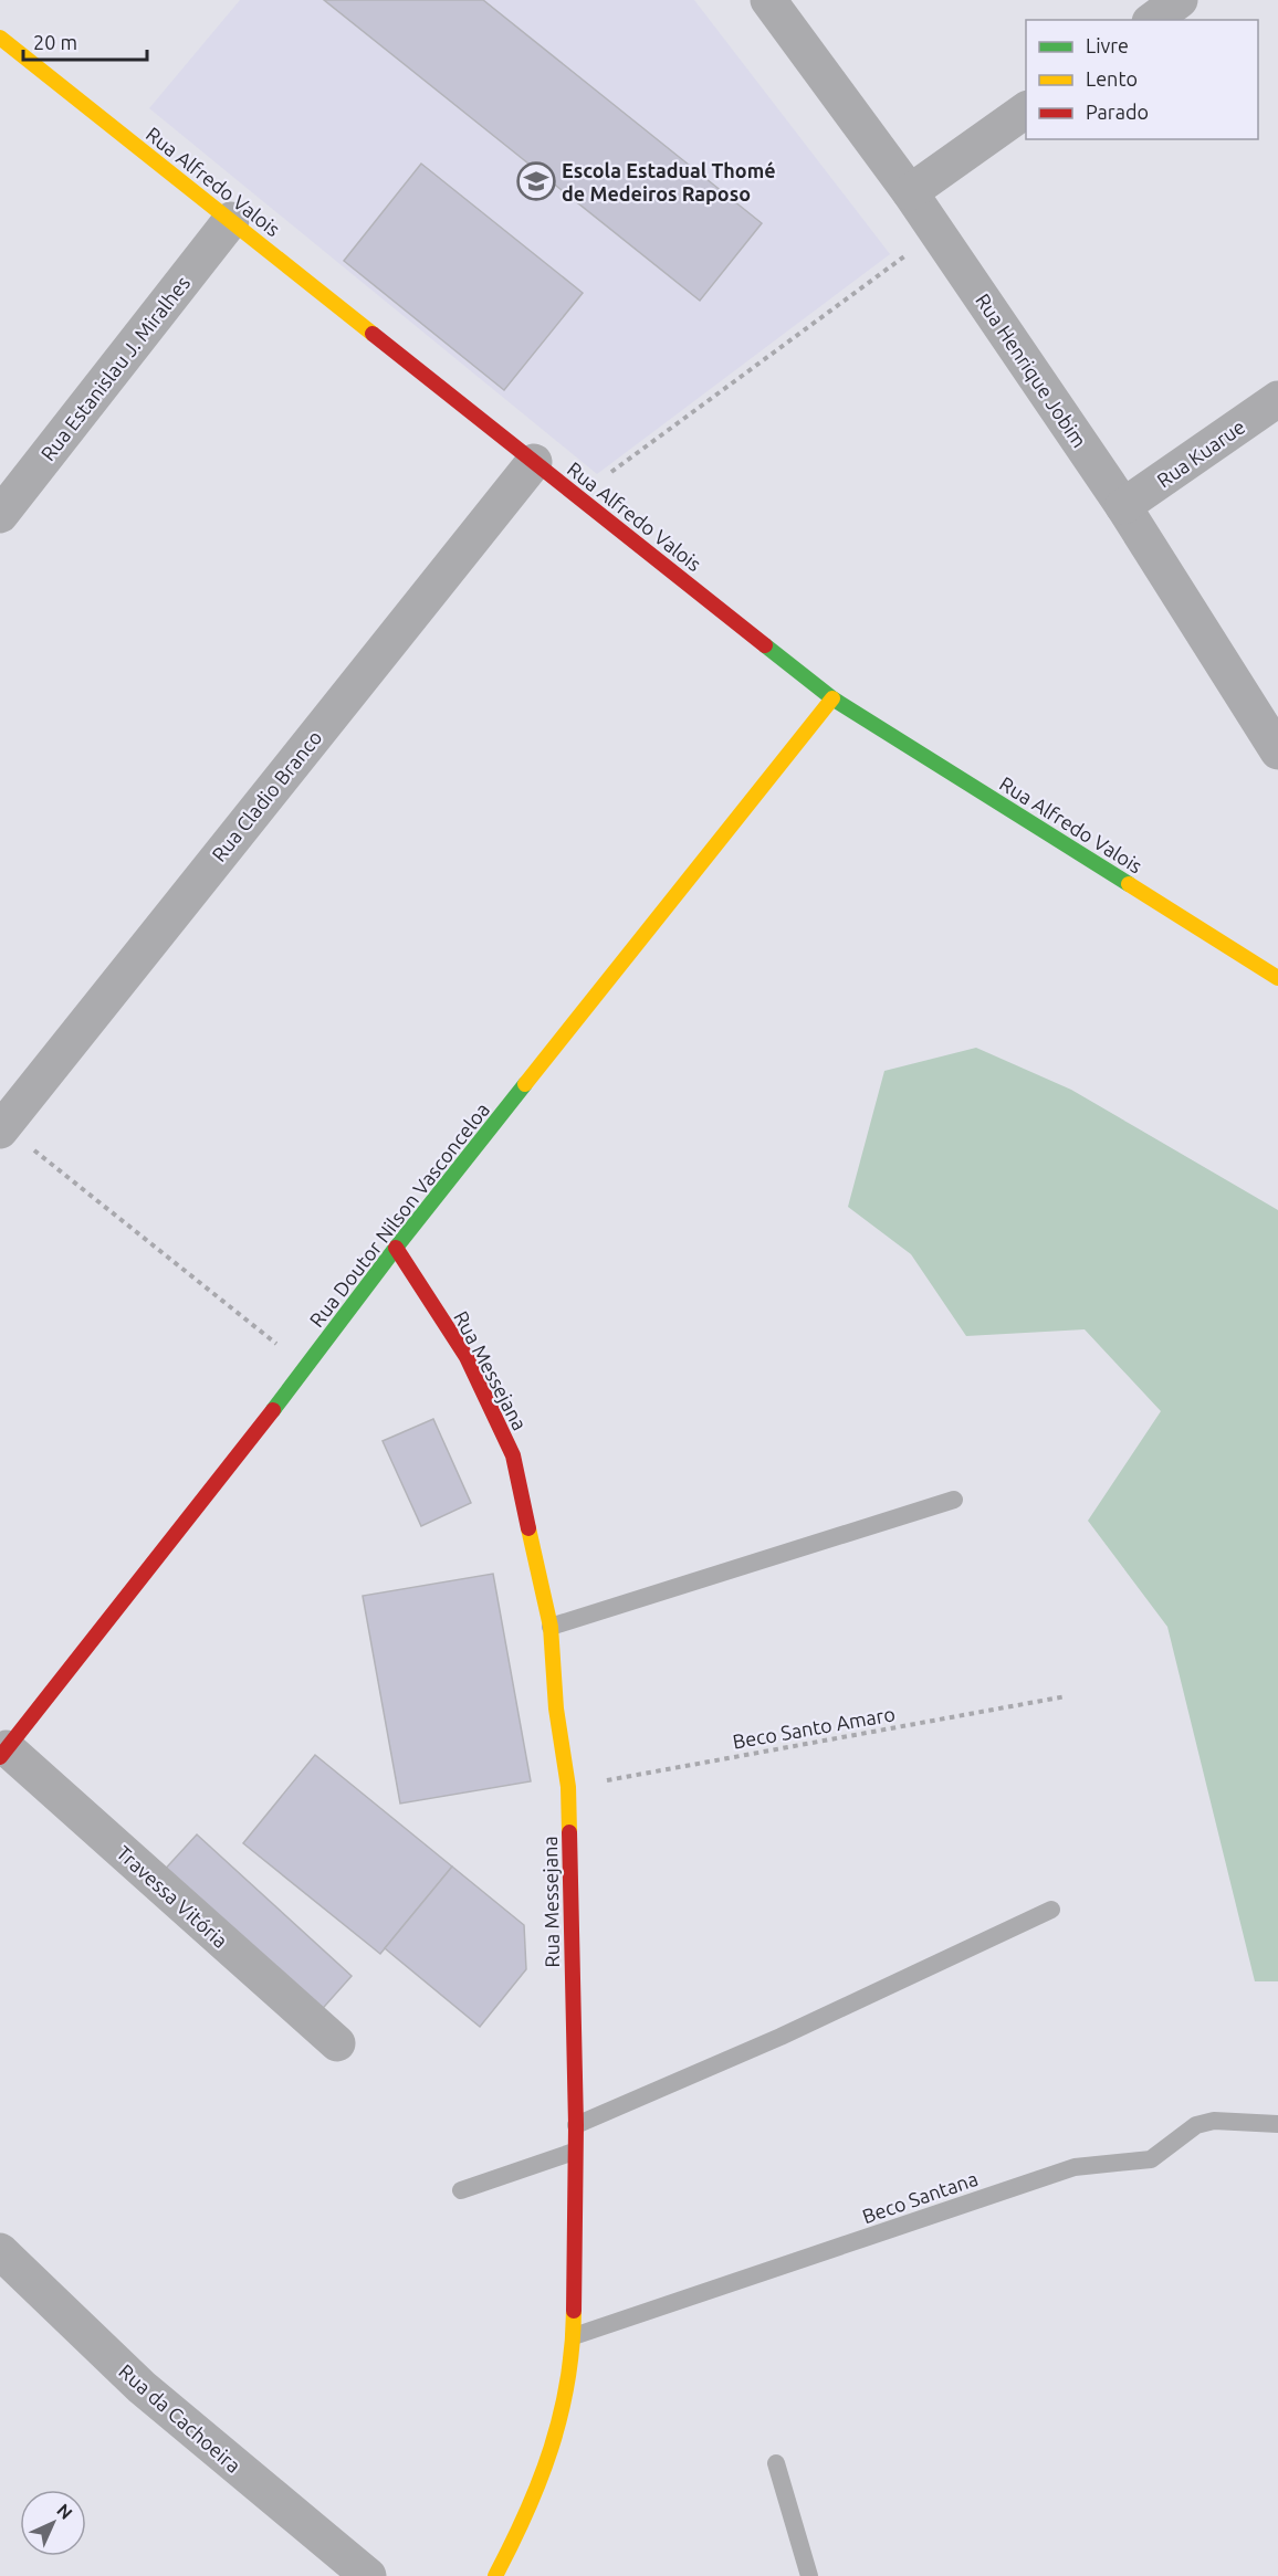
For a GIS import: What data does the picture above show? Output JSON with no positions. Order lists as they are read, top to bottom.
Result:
{
  "streets": {
    "street": [
      "Rua Alfredo Valois",
      "Rua Estanislau J. Miralhes",
      "Rua Henrique Jobim",
      "Rua Kuarue",
      "Rua Cladio Branco",
      "Rua Doutor Nilson Vasconceloa",
      "Rua Messejana",
      "Travessa Vitória",
      "Rua da Cachoeira"
    ],
    "lane": ["Beco Santana"],
    "path": ["Beco Santo Amaro"]
  },
  "crossings": [
    ["Rua Alfredo Valois", "Rua Estanislau J. Miralhes"],
    ["Rua Alfredo Valois", "Rua Cladio Branco"],
    ["Rua Alfredo Valois", "Rua Doutor Nilson Vasconceloa"],
    ["Rua Henrique Jobim", "Rua Kuarue"],
    ["Rua Doutor Nilson Vasconceloa", "Rua Messejana"],
    ["Rua Doutor Nilson Vasconceloa", "Travessa Vitória"],
    ["Rua Messejana", "Beco Santo Amaro"],
    ["Rua Messejana", "Beco Santana"]
  ],
  "places": {
    "school or university": ["Escola Estadual Thomé de Medeiros Raposo"]
  },
  "legend": ["Livre", "Lento", "Parado"],
  "scale_bar": "20 m",
  "north": "top right"
}
